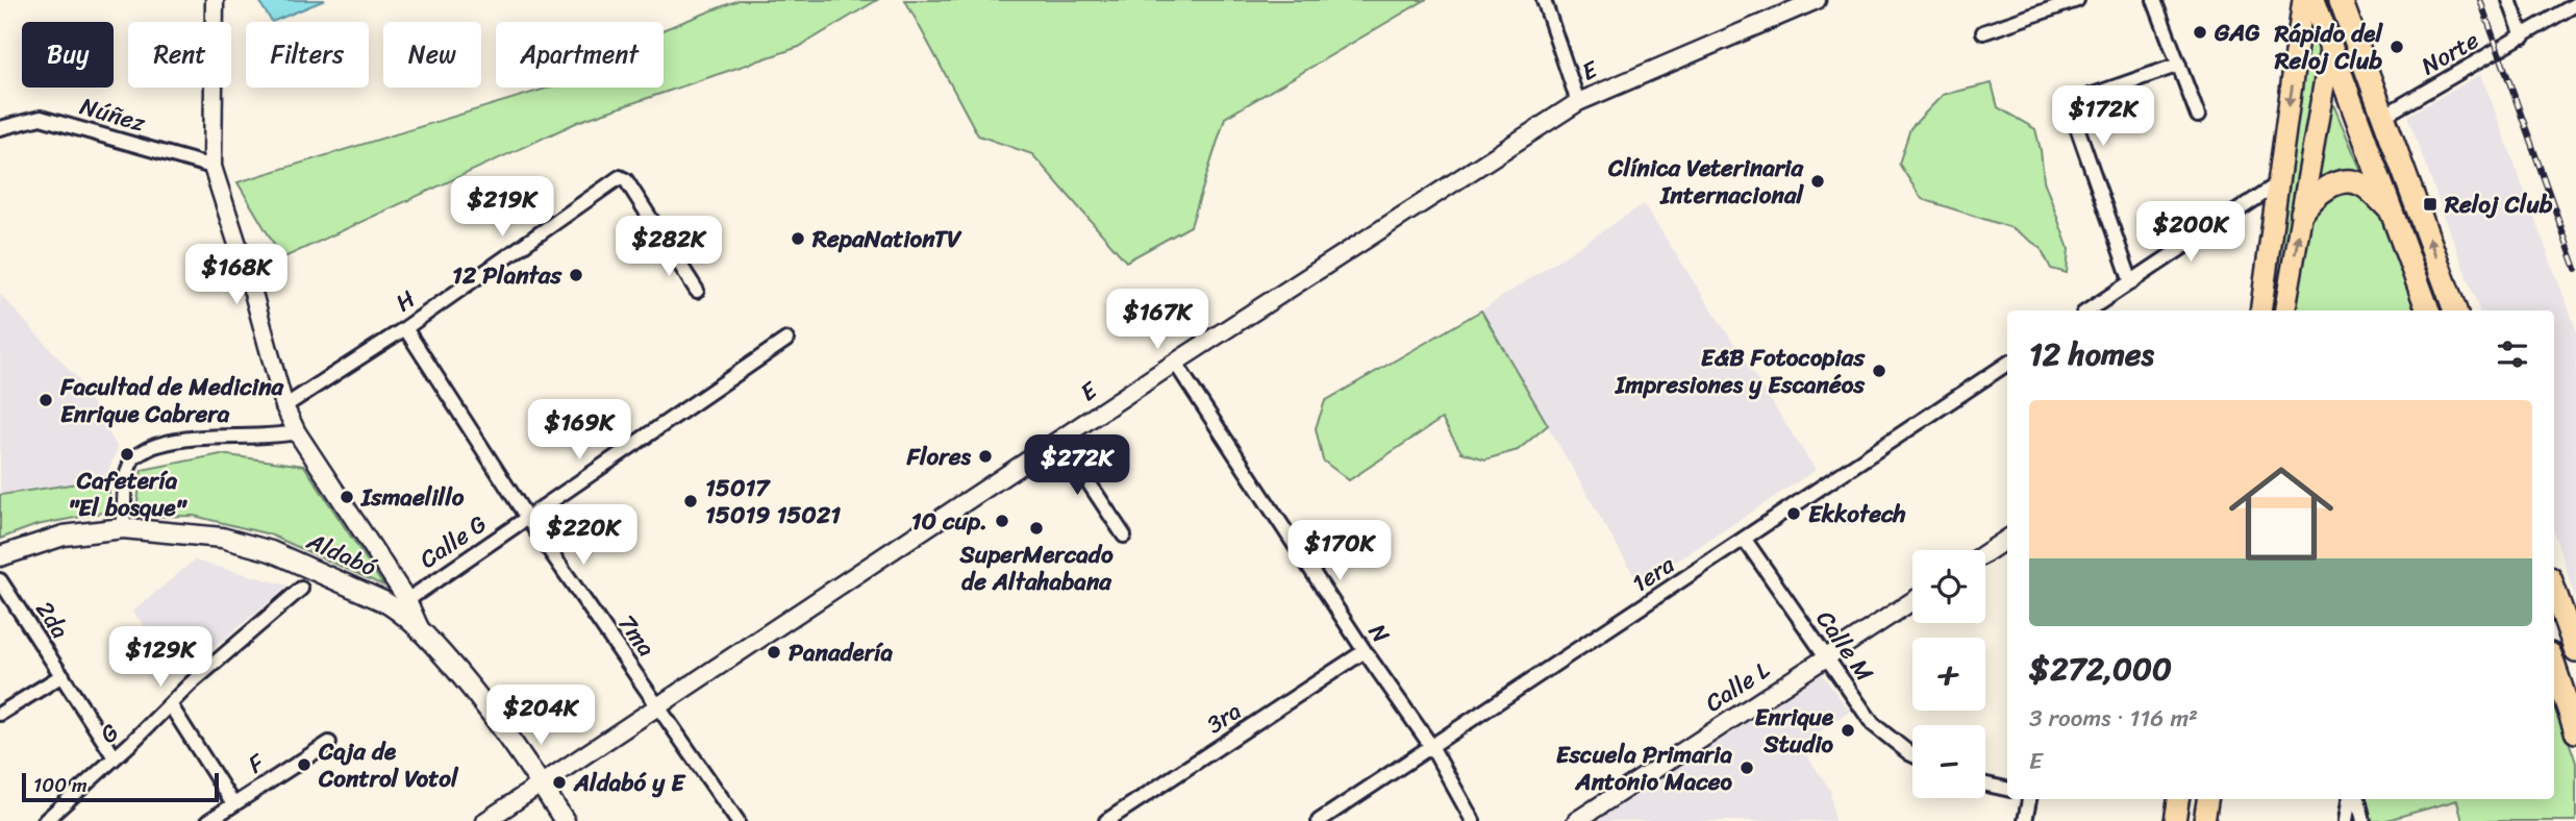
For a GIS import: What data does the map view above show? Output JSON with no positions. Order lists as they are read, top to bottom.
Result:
{
  "streets": {
    "main road": ["Aldabó"],
    "street": [
      "Norte",
      "E",
      "Núñez",
      "H",
      "Calle G",
      "1era",
      "2da",
      "N",
      "7ma",
      "Calle M",
      "Calle L",
      "3ra",
      "G",
      "F"
    ]
  },
  "crossings": [
    ["E", "Aldabó"],
    ["E", "N"],
    ["E", "7ma"],
    ["H", "7ma"],
    ["Calle G", "Aldabó"],
    ["Calle G", "7ma"],
    ["1era", "N"],
    ["1era", "Calle M"],
    ["2da", "G"],
    ["N", "3ra"],
    ["Calle M", "Calle L"]
  ],
  "places": {
    "other": [
      "GAG",
      "Rápido del Reloj Club",
      "Clínica Veterinaria Internacional",
      "RepaNationTV",
      "12 Plantas",
      "E&B Fotocopias Impresiones y Escanéos",
      "Facultad de Medicina Enrique Cabrera",
      "Cafetería \"El bosque\"",
      "Flores",
      "Ismaelillo",
      "15017 15019 15021",
      "Ekkotech",
      "10 cup.",
      "SuperMercado de Altahabana",
      "Panadería",
      "Enrique Studio",
      "Caja de Control Votol",
      "Escuela Primaria Antonio Maceo",
      "Aldabó y E"
    ],
    "transit": ["Reloj Club"]
  },
  "scale_bar": "100 m",
  "page": {
    "chip": [
      "Buy",
      "Rent",
      "Filters",
      "New",
      "Apartment"
    ],
    "price": [
      "$172K",
      "$219K",
      "$200K",
      "$282K",
      "$168K",
      "$167K",
      "$169K",
      "$272K",
      "$220K",
      "$170K",
      "$129K",
      "$204K"
    ],
    "heading": "12 homes",
    "list": [
      {
        "name": "$272,000",
        "note": "3 rooms · 116 m² · E"
      }
    ],
    "map_buttons": ["+", "−"],
    "scale": "100 m"
  }
}
